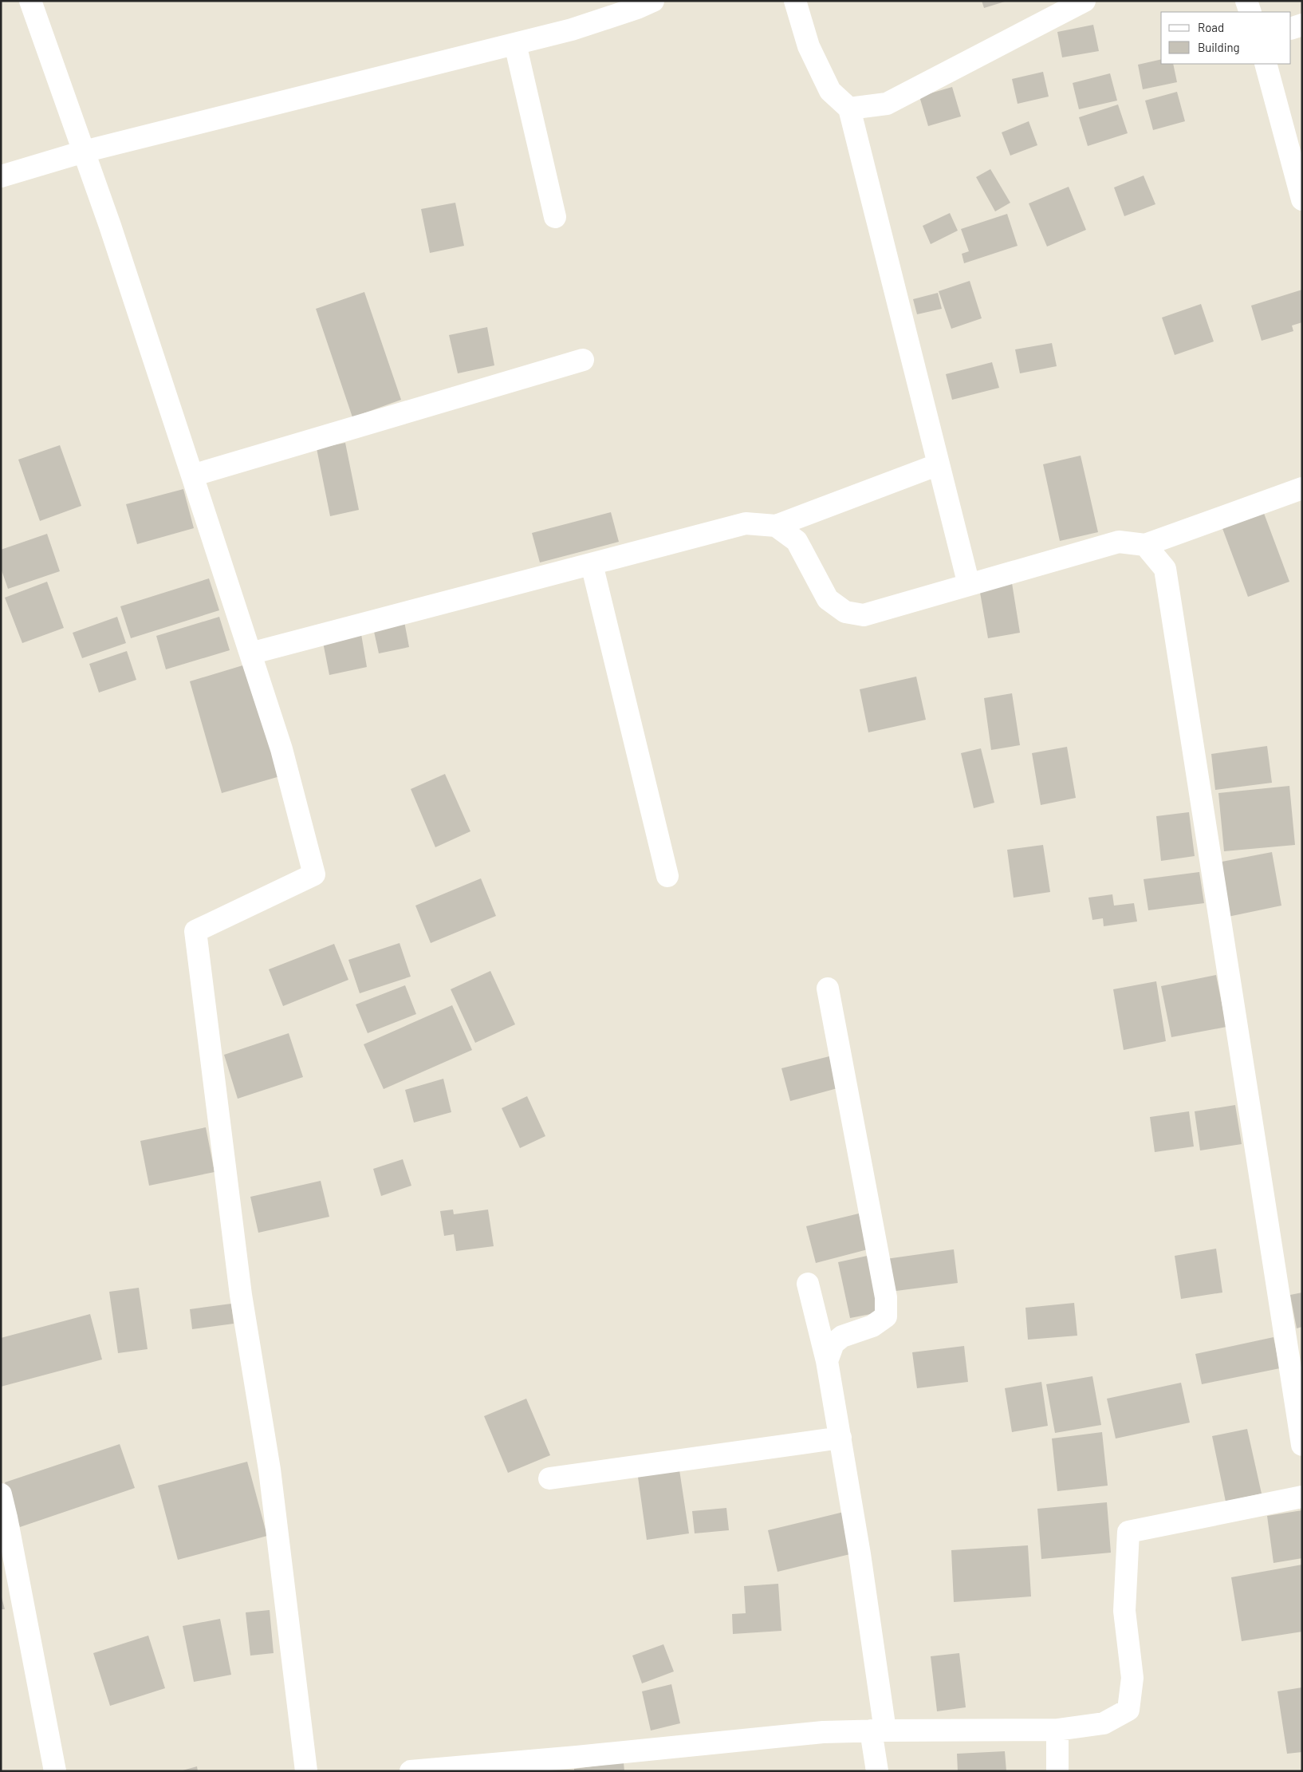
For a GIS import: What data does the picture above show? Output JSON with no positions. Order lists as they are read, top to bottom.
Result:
{
  "legend": ["Road", "Building"]
}
